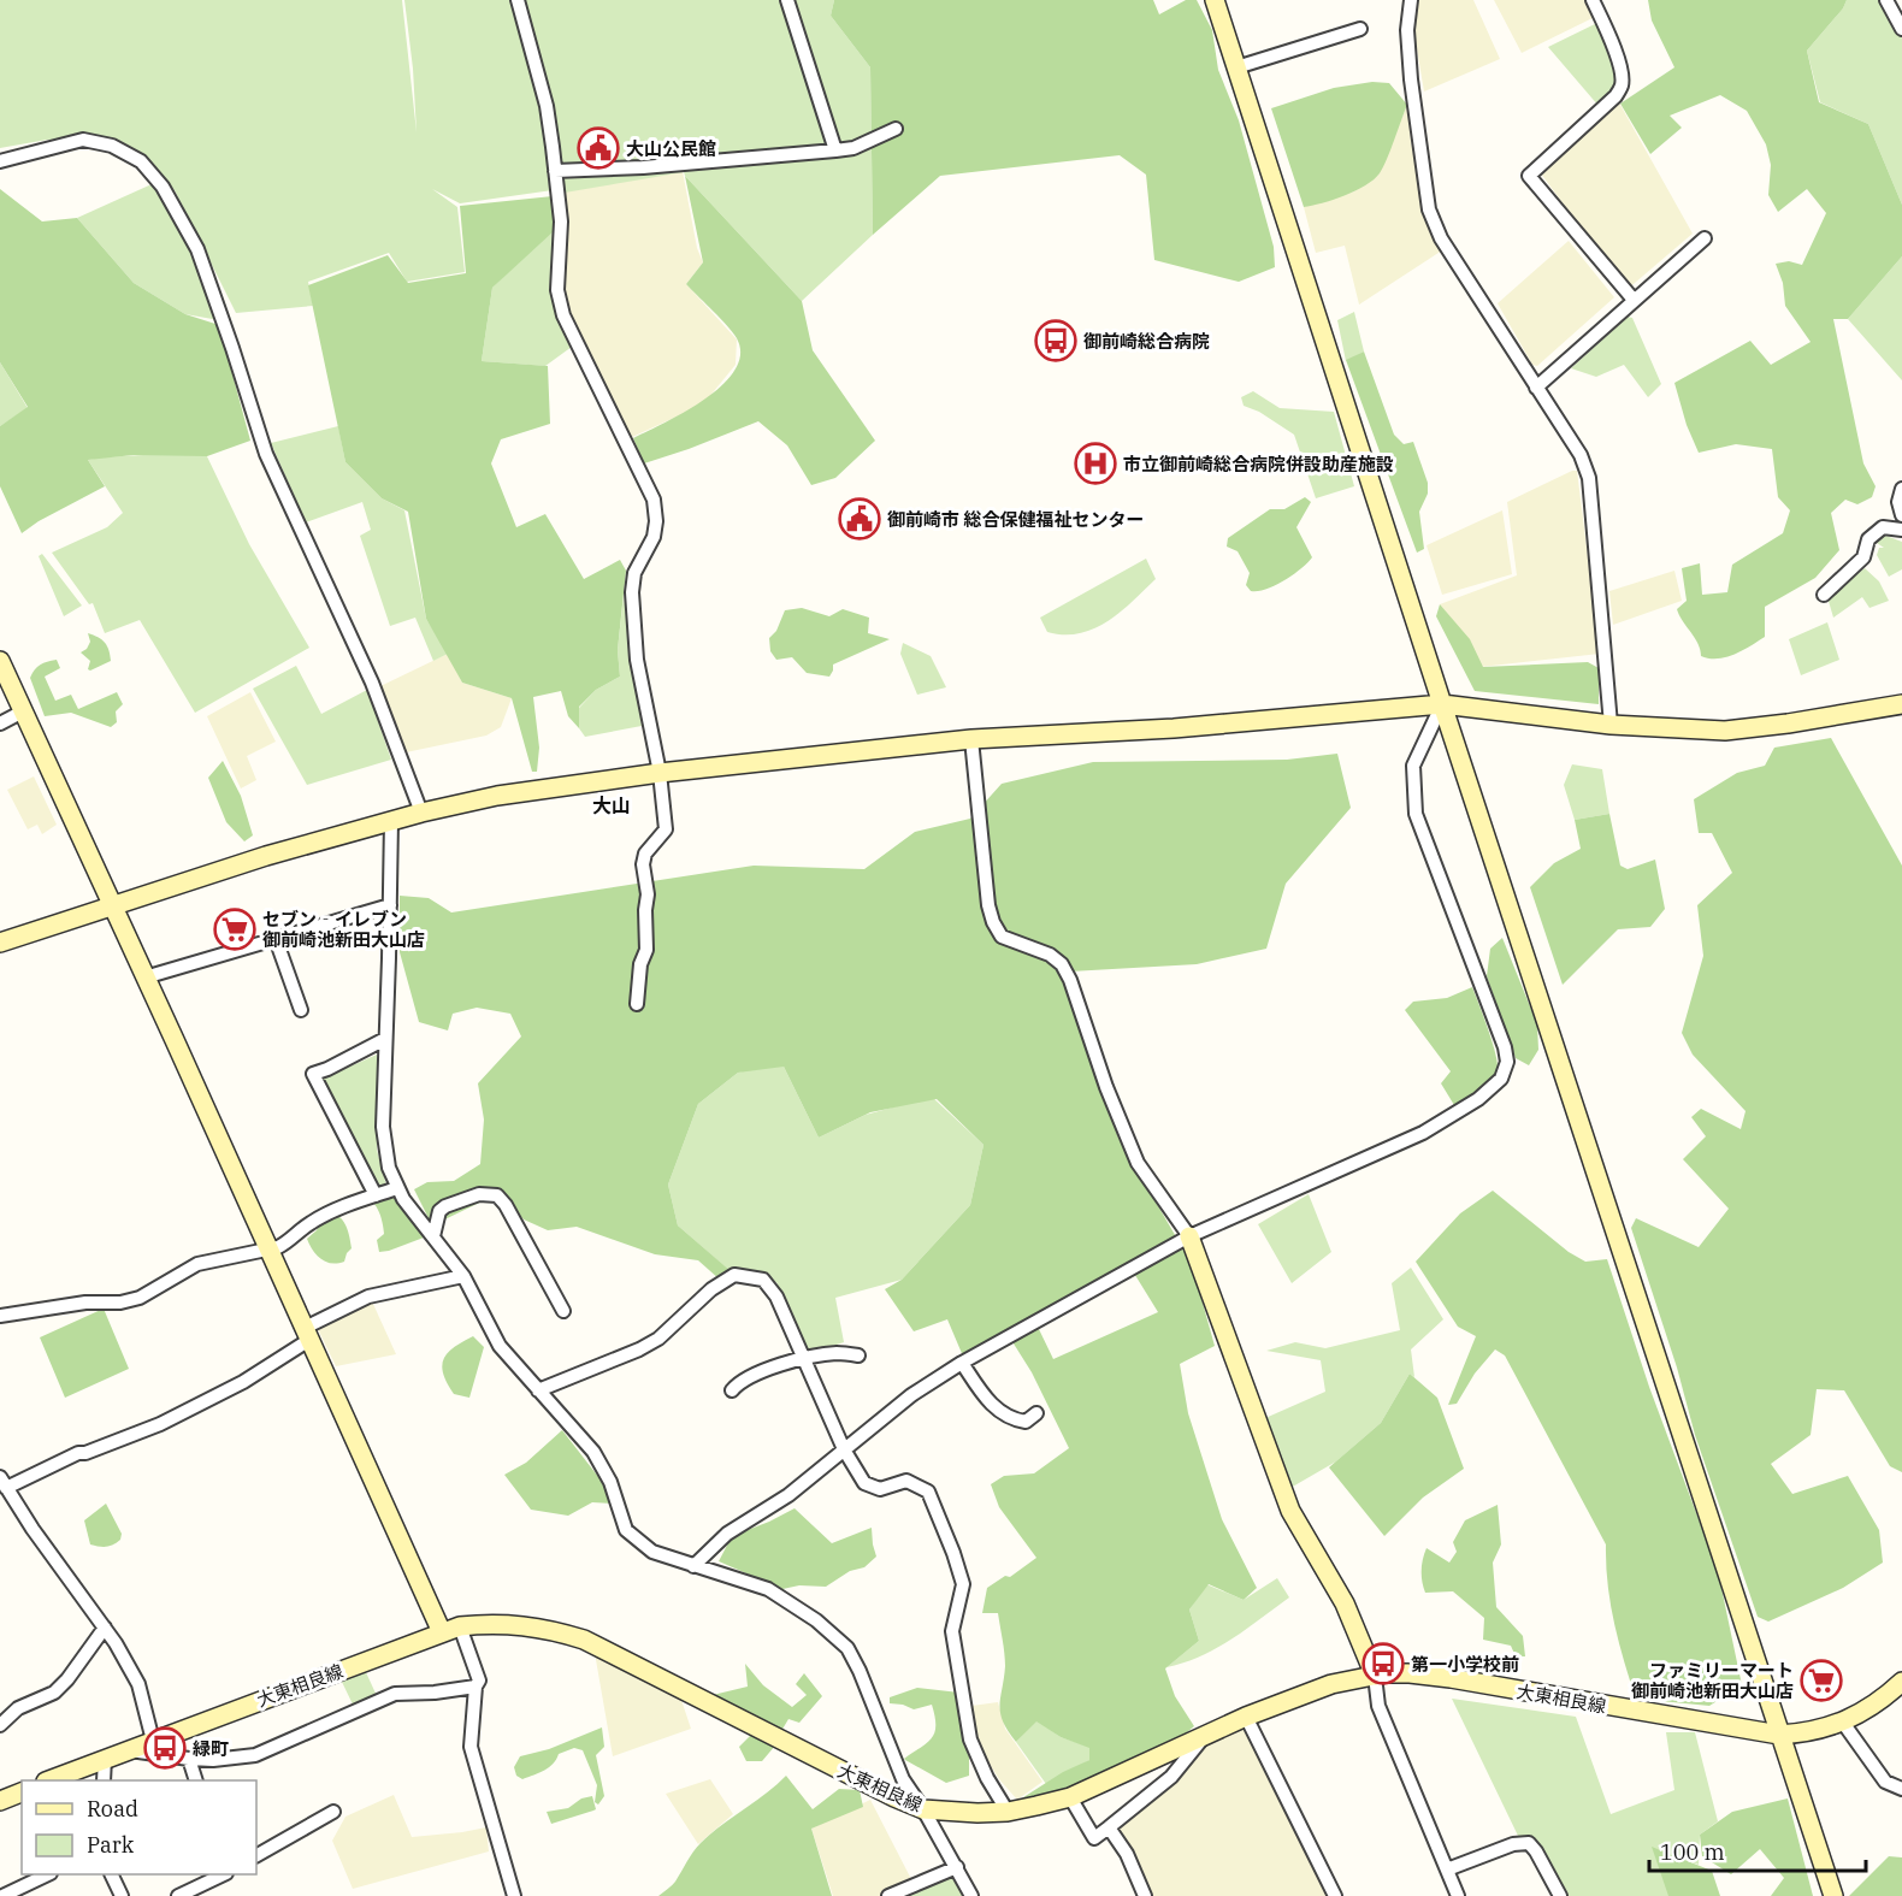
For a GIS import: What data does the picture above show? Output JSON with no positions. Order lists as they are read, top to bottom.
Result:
{
  "streets": {
    "street": ["大東相良線"]
  },
  "districts": ["大山"],
  "places": {
    "public building": ["大山公民館", "御前崎市 総合保健福祉センター"],
    "bus stop": ["御前崎総合病院", "第一小学校前", "緑町"],
    "hospital": ["市立御前崎総合病院併設助産施設"],
    "supermarket": ["セブン‐イレブン 御前崎池新田大山店", "ファミリーマート 御前崎池新田大山店"]
  },
  "legend": ["Road", "Park"],
  "scale_bar": "100 m"
}
